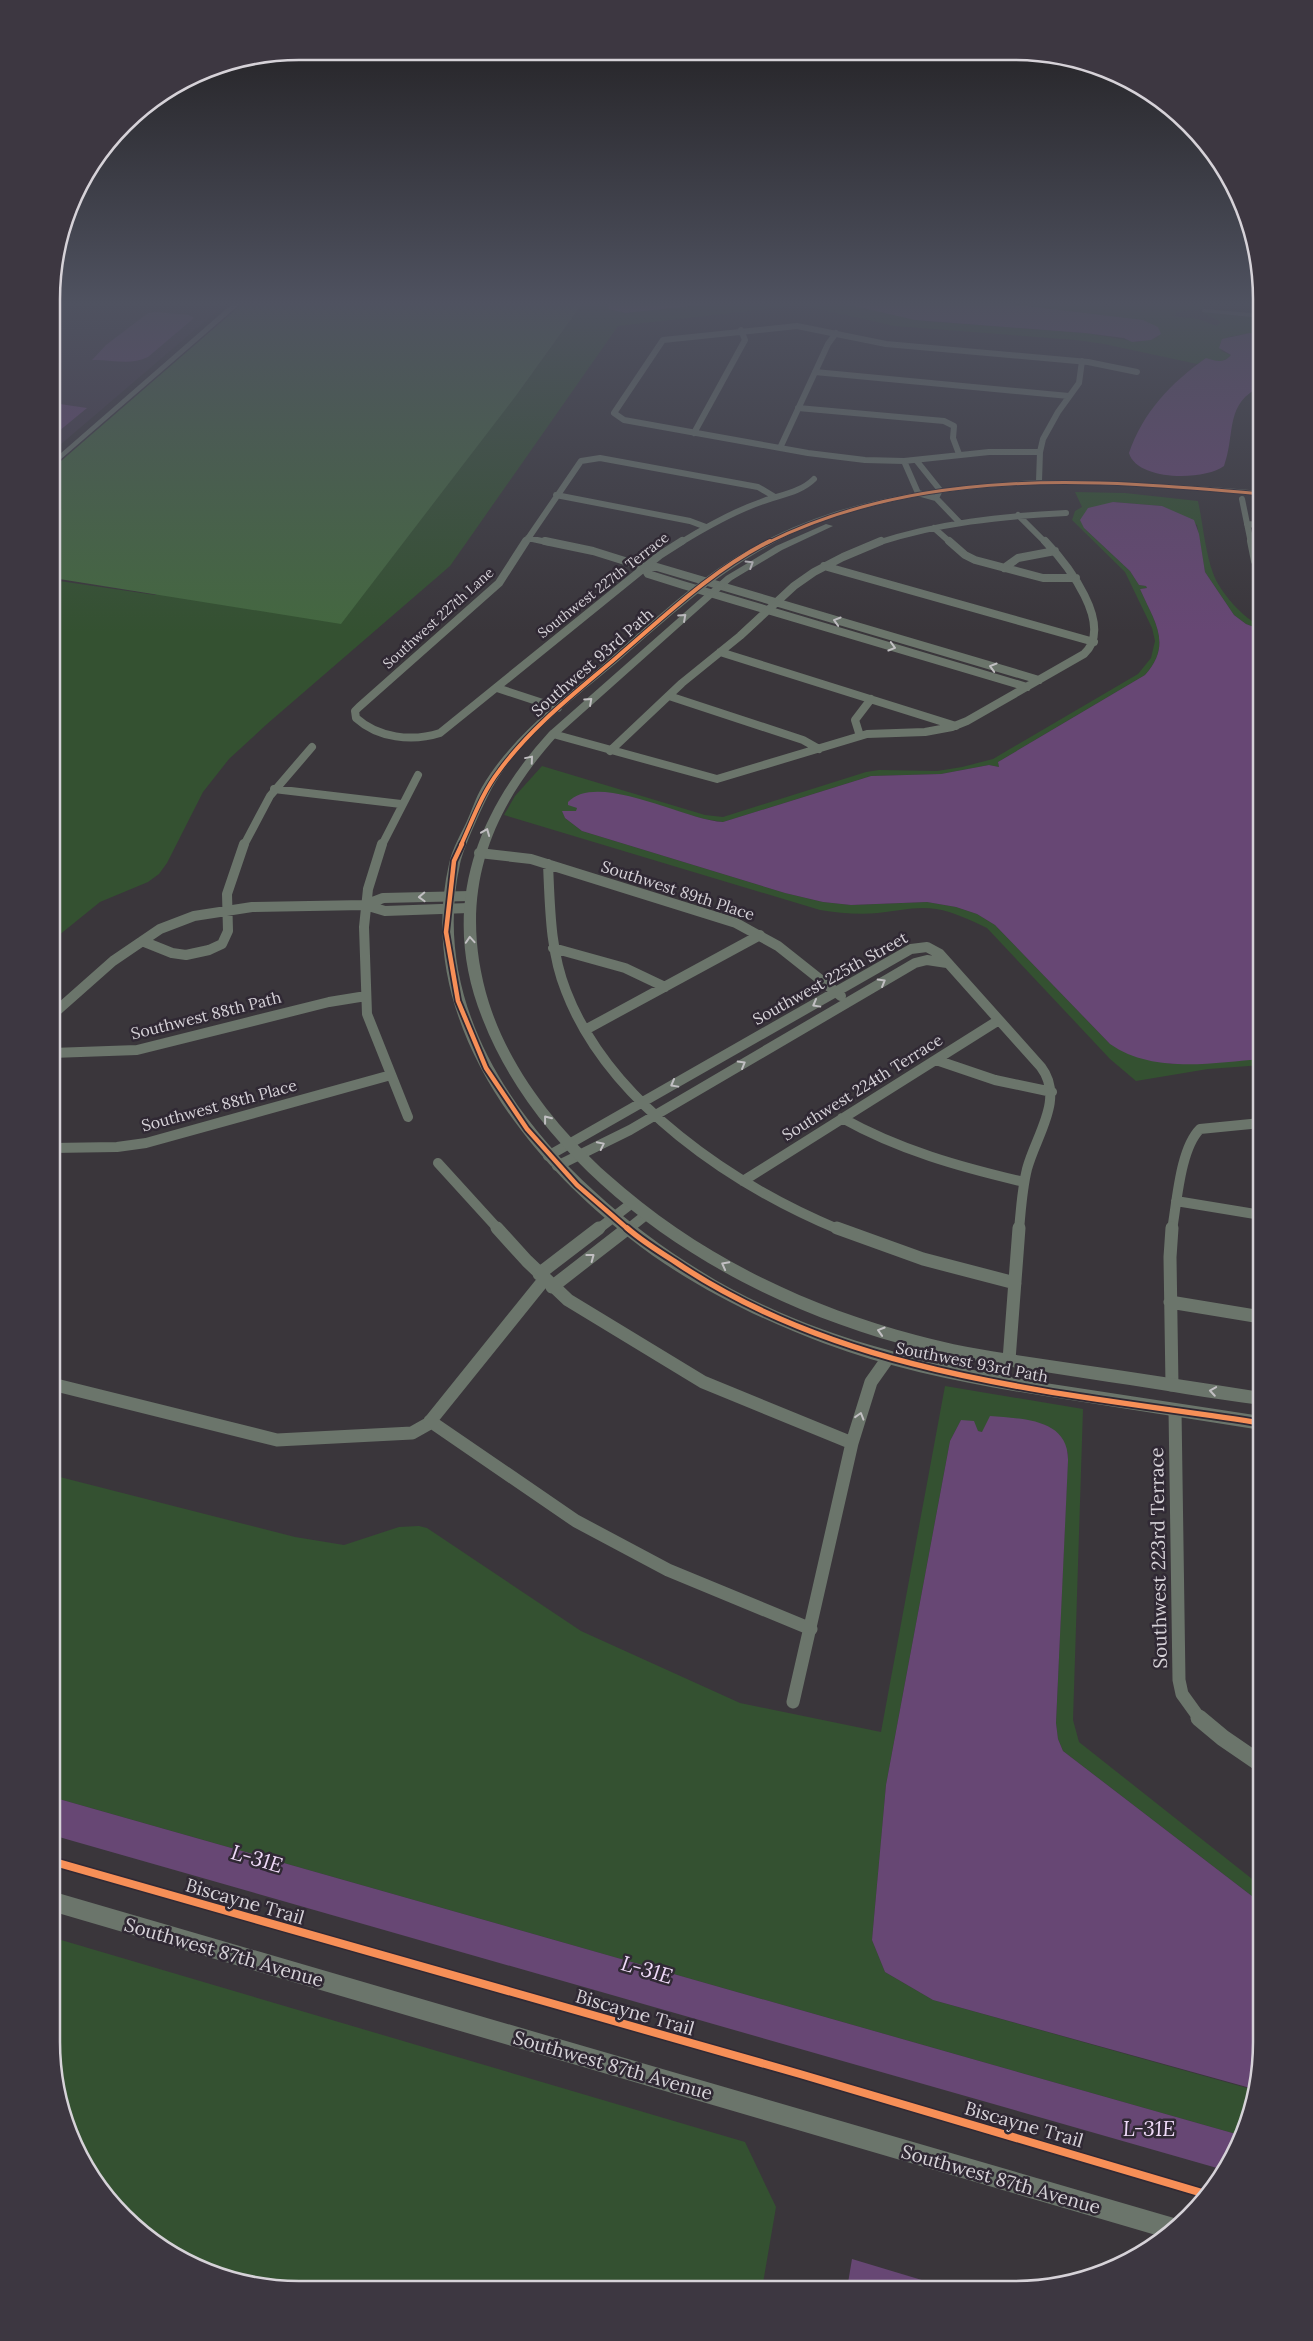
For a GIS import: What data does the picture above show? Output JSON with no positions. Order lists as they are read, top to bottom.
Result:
{
  "streets": {
    "street": [
      "Southwest 227th Terrace",
      "Southwest 227th Lane",
      "Southwest 93rd Path",
      "Southwest 89th Place",
      "Southwest 225th Street",
      "Southwest 88th Path",
      "Southwest 224th Terrace",
      "Southwest 88th Place",
      "Southwest 223rd Terrace",
      "Southwest 87th Avenue"
    ],
    "cycle path": ["Biscayne Trail"]
  },
  "crossings": [
    ["Southwest 227th Terrace", "Southwest 227th Lane"],
    ["Southwest 93rd Path", "Southwest 89th Place"],
    ["Southwest 93rd Path", "Southwest 225th Street"],
    ["Southwest 93rd Path", "Southwest 223rd Terrace"],
    ["Southwest 89th Place", "Southwest 225th Street"]
  ],
  "water": ["L-31E"]
}
